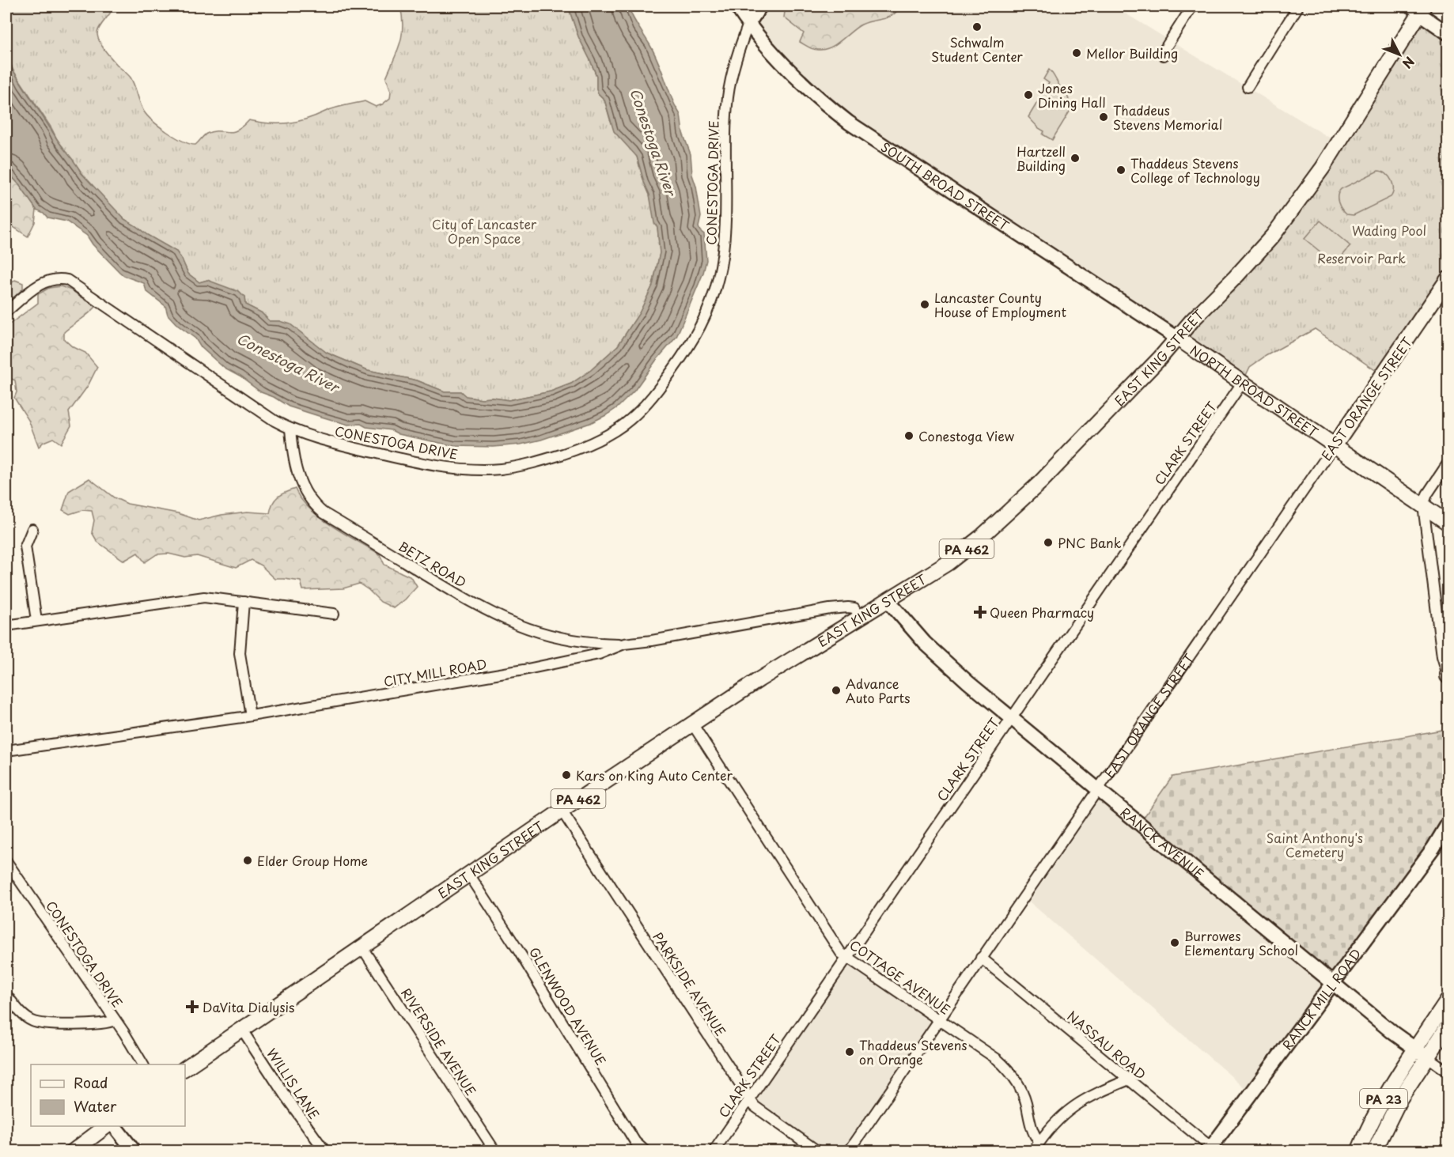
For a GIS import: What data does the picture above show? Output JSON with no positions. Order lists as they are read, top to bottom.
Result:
{
  "streets": {
    "main road": [
      "EAST KING STREET",
      "NORTH BROAD STREET",
      "EAST ORANGE STREET",
      "PA 462",
      "PA 23"
    ],
    "street": [
      "CONESTOGA DRIVE",
      "SOUTH BROAD STREET",
      "CLARK STREET",
      "BETZ ROAD",
      "CITY MILL ROAD",
      "RANCK AVENUE",
      "COTTAGE AVENUE",
      "PARKSIDE AVENUE",
      "RANCK MILL ROAD",
      "GLENWOOD AVENUE",
      "RIVERSIDE AVENUE",
      "NASSAU ROAD",
      "WILLIS LANE"
    ]
  },
  "crossings": [
    ["CONESTOGA DRIVE", "SOUTH BROAD STREET"],
    ["CONESTOGA DRIVE", "BETZ ROAD"],
    ["SOUTH BROAD STREET", "EAST KING STREET"],
    ["SOUTH BROAD STREET", "NORTH BROAD STREET"],
    ["EAST KING STREET", "NORTH BROAD STREET"],
    ["EAST KING STREET", "CITY MILL ROAD"],
    ["EAST KING STREET", "RANCK AVENUE"],
    ["EAST KING STREET", "COTTAGE AVENUE"],
    ["EAST KING STREET", "PARKSIDE AVENUE"],
    ["EAST KING STREET", "GLENWOOD AVENUE"],
    ["EAST KING STREET", "RIVERSIDE AVENUE"],
    ["EAST KING STREET", "WILLIS LANE"],
    ["NORTH BROAD STREET", "EAST ORANGE STREET"],
    ["NORTH BROAD STREET", "CLARK STREET"],
    ["EAST ORANGE STREET", "RANCK AVENUE"],
    ["EAST ORANGE STREET", "COTTAGE AVENUE"],
    ["EAST ORANGE STREET", "NASSAU ROAD"],
    ["CLARK STREET", "RANCK AVENUE"],
    ["CLARK STREET", "COTTAGE AVENUE"],
    ["CLARK STREET", "PARKSIDE AVENUE"],
    ["BETZ ROAD", "CITY MILL ROAD"],
    ["RANCK AVENUE", "RANCK MILL ROAD"],
    ["RANCK AVENUE", "PA 23"],
    ["RANCK MILL ROAD", "NASSAU ROAD"]
  ],
  "water": ["Conestoga River"],
  "parks": [
    "City of Lancaster Open Space",
    "Wading Pool",
    "Reservoir Park",
    "Saint Anthony's Cemetery"
  ],
  "places": {
    "other": [
      "Schwalm Student Center",
      "Mellor Building",
      "Jones Dining Hall",
      "Thaddeus Stevens Memorial",
      "Hartzell Building",
      "Thaddeus Stevens College of Technology",
      "Lancaster County House of Employment",
      "Conestoga View",
      "PNC Bank",
      "Advance Auto Parts",
      "Kars on King Auto Center",
      "Elder Group Home",
      "Burrowes Elementary School",
      "Thaddeus Stevens on Orange"
    ],
    "health": ["Queen Pharmacy", "DaVita Dialysis"]
  },
  "legend": ["Road", "Water"],
  "north": "bottom right"
}
